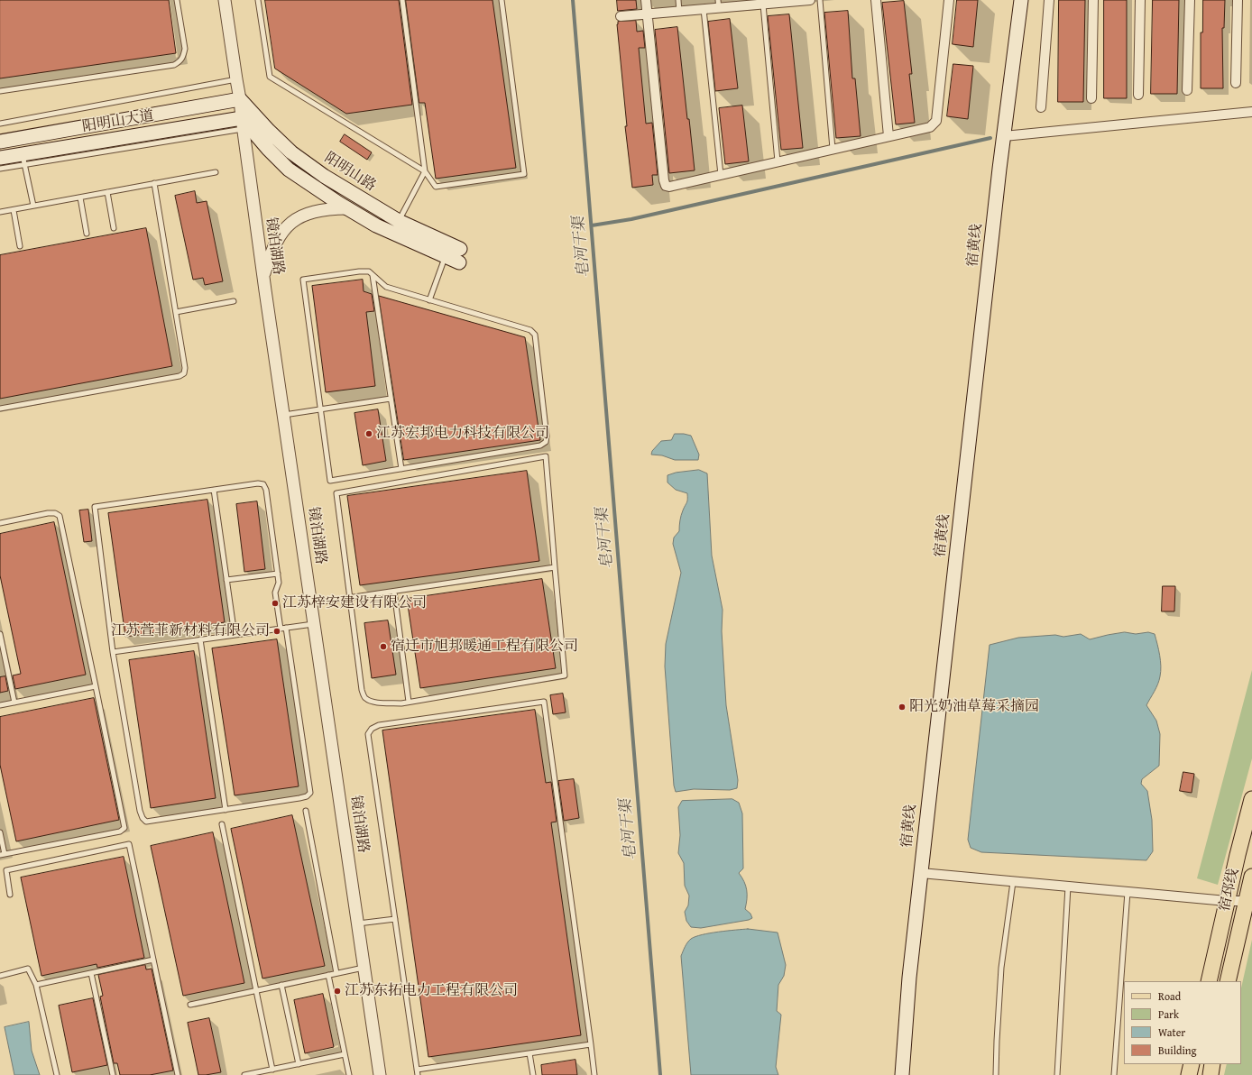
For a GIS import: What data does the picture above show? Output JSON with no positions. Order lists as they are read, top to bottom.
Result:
{
  "streets": {
    "main road": [
      "阳明山大道",
      "阳明山路",
      "宿黄线",
      "宿邳线"
    ],
    "street": ["镜泊湖路"]
  },
  "crossings": [
    ["阳明山大道", "阳明山路"],
    ["阳明山大道", "镜泊湖路"],
    ["阳明山路", "镜泊湖路"]
  ],
  "water": ["皂河干渠"],
  "places": [
    "江苏宏邦电力科技有限公司",
    "江苏梓安建设有限公司",
    "江苏萱菲新材料有限公司",
    "宿迁市旭邦暖通工程有限公司",
    "阳光奶油草莓采摘园",
    "江苏东拓电力工程有限公司"
  ],
  "legend": [
    "Road",
    "Park",
    "Water",
    "Building"
  ]
}
